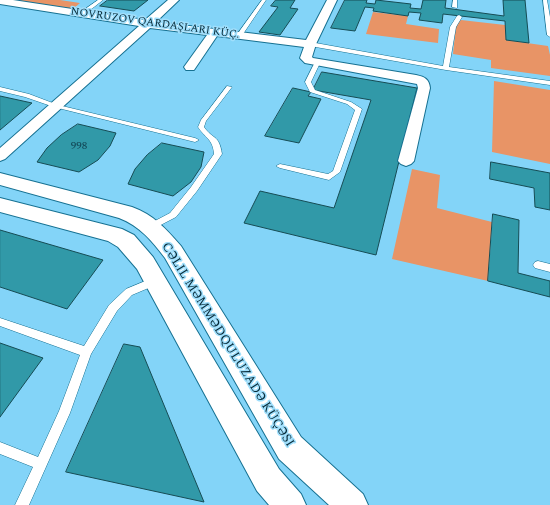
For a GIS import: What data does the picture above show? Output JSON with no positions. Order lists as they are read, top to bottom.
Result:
{
  "streets": {
    "main road": ["CƏLIL MƏMMƏDQULUZADƏ KÜÇƏSI"]
  },
  "house_numbers": ["998"]
}
